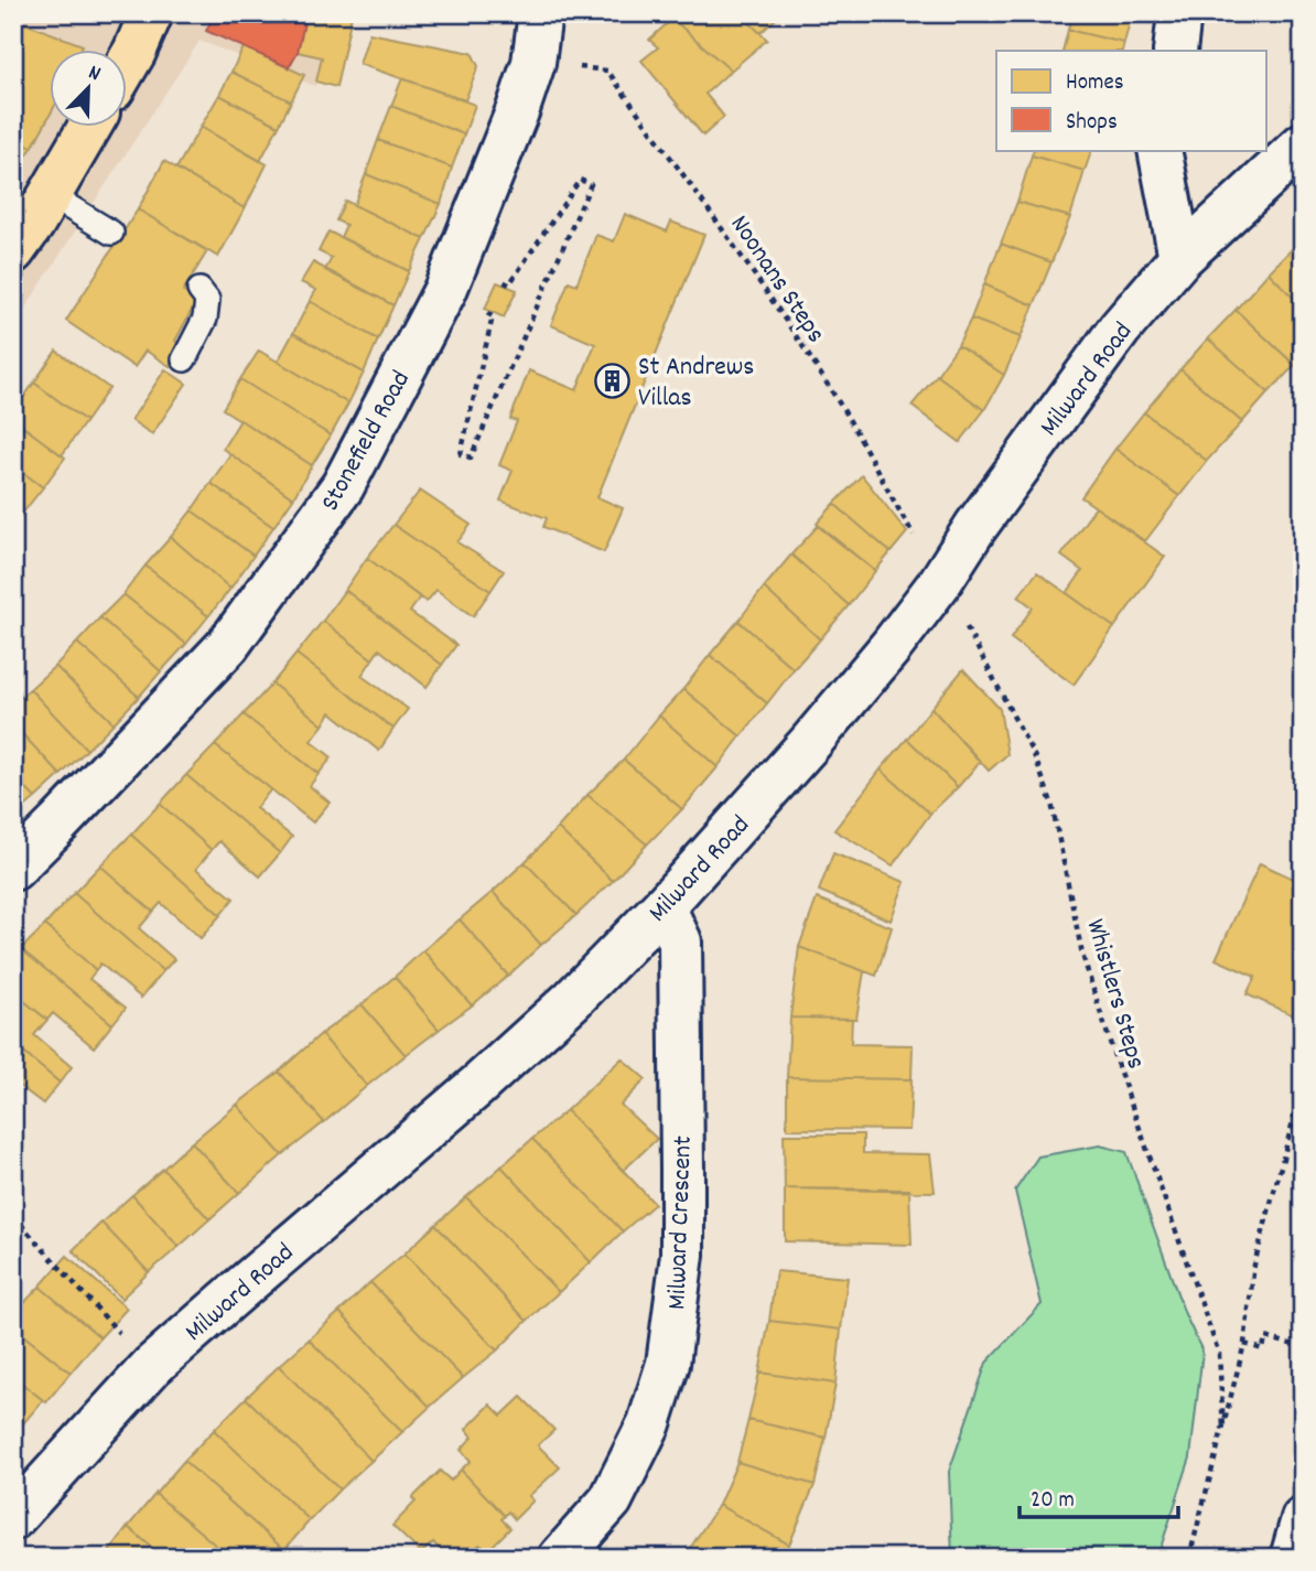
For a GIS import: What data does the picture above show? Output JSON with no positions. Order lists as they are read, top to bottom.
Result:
{
  "streets": {
    "street": ["Milward Road", "Stonefield Road", "Milward Crescent"],
    "path": ["Noonans Steps", "Whistlers Steps"]
  },
  "crossings": [
    ["Noonans Steps", "Milward Road"],
    ["Noonans Steps", "Stonefield Road"],
    ["Noonans Steps", "Whistlers Steps"],
    ["Milward Road", "Whistlers Steps"],
    ["Milward Road", "Milward Crescent"]
  ],
  "places": {
    "building": ["St Andrews Villas"]
  },
  "legend": ["Homes", "Shops"],
  "scale_bar": "20 m",
  "north": "top right"
}
